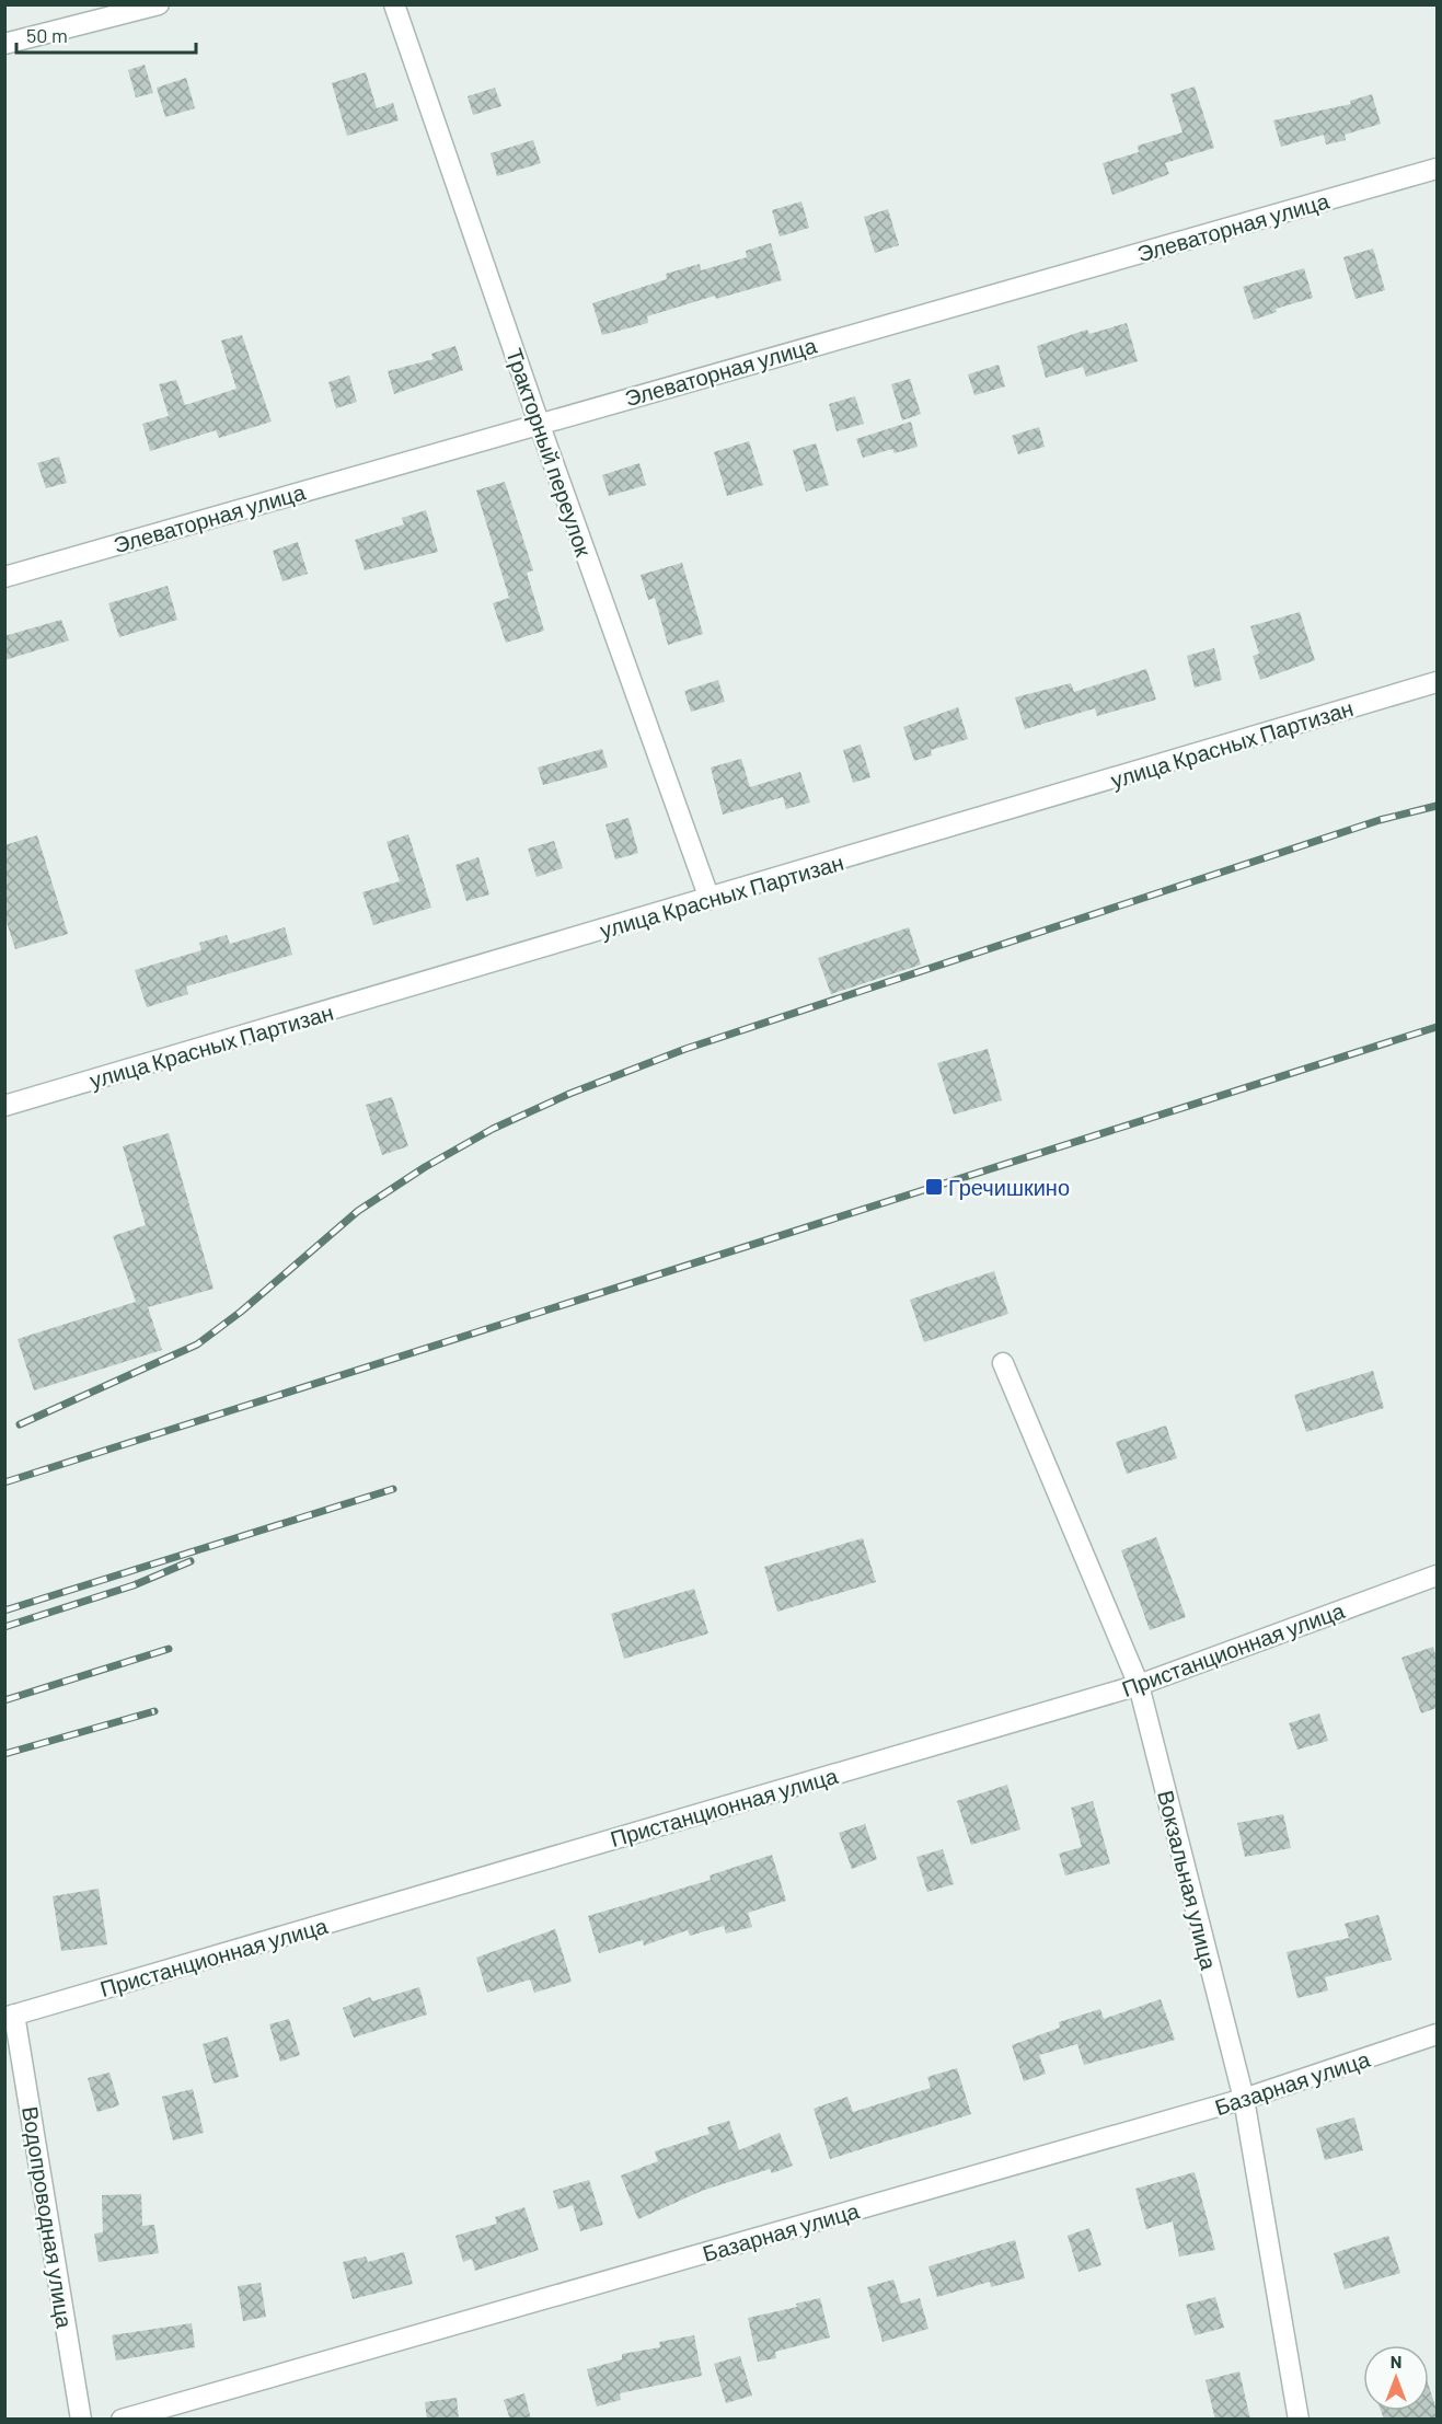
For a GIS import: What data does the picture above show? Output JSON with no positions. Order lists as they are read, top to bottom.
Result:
{
  "streets": {
    "street": [
      "Элеваторная улица",
      "Тракторный переулок",
      "улица Красных Партизан",
      "Пристанционная улица",
      "Вокзальная улица",
      "Базарная улица",
      "Водопроводная улица"
    ]
  },
  "crossings": [
    ["Элеваторная улица", "Тракторный переулок"],
    ["Тракторный переулок", "улица Красных Партизан"],
    ["Пристанционная улица", "Вокзальная улица"],
    ["Пристанционная улица", "Водопроводная улица"],
    ["Вокзальная улица", "Базарная улица"]
  ],
  "places": {
    "transit": ["Гречишкино"]
  },
  "scale_bar": "50 m",
  "north": "top"
}
